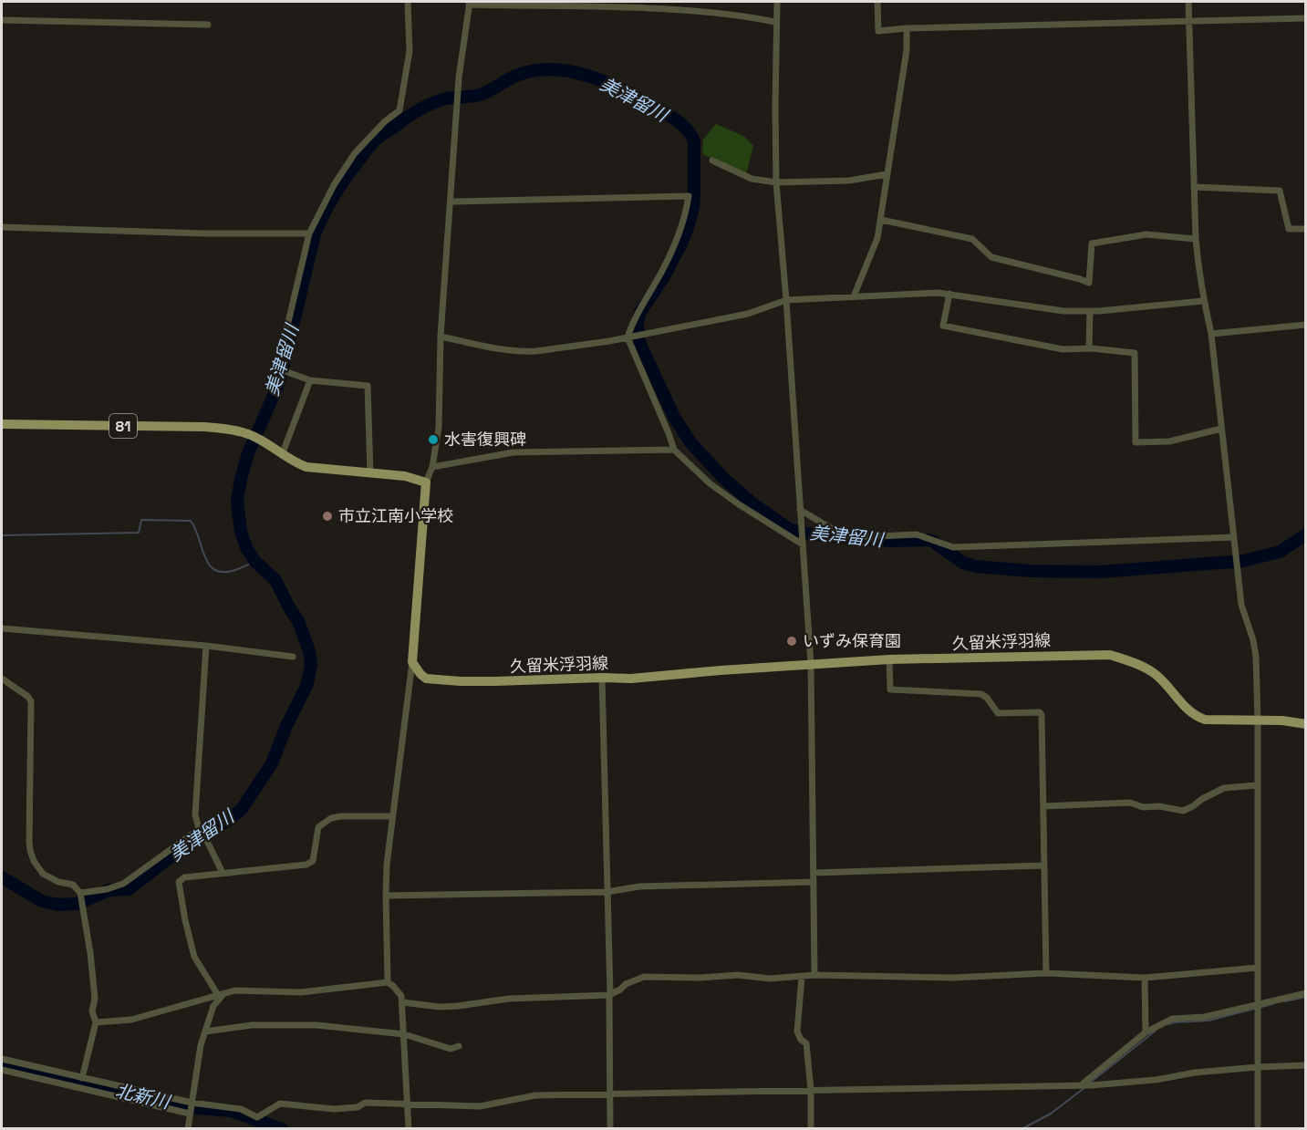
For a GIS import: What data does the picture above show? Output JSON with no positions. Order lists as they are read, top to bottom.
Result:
{
  "streets": {
    "main road": ["81", "久留米浮羽線"]
  },
  "water": ["美津留川", "北新川"],
  "places": ["水害復興碑", "市立江南小学校", "いずみ保育園"]
}
